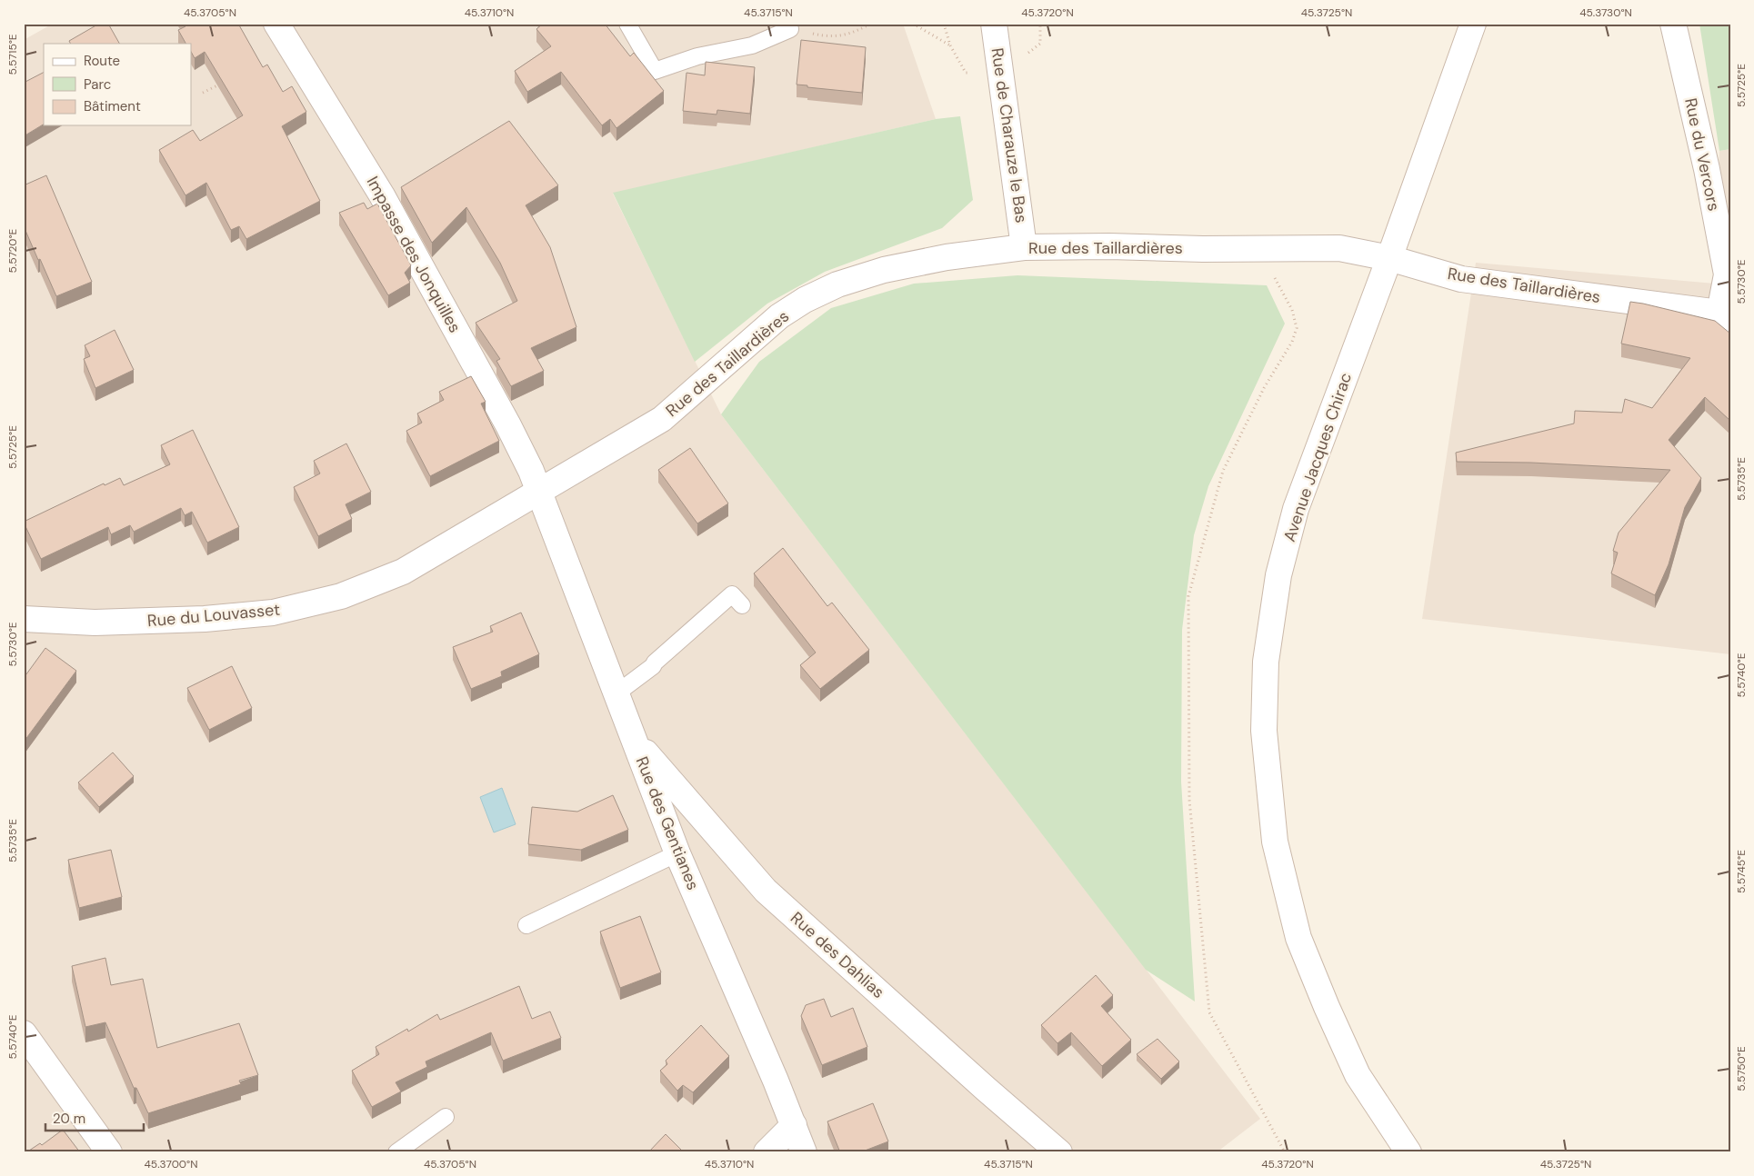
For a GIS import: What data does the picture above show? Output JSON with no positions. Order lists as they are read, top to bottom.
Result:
{
  "streets": {
    "street": [
      "Rue de Charauze le Bas",
      "Rue du Vercors",
      "Rue des Taillardières",
      "Impasse des Jonquilles",
      "Avenue Jacques Chirac",
      "Rue du Louvasset",
      "Rue des Gentianes",
      "Rue des Dahlias"
    ]
  },
  "crossings": [
    ["Rue de Charauze le Bas", "Rue des Taillardières"],
    ["Rue du Vercors", "Rue des Taillardières"],
    ["Rue des Taillardières", "Impasse des Jonquilles"],
    ["Rue des Taillardières", "Avenue Jacques Chirac"],
    ["Rue des Taillardières", "Rue du Louvasset"],
    ["Rue des Taillardières", "Rue des Gentianes"],
    ["Impasse des Jonquilles", "Rue du Louvasset"],
    ["Impasse des Jonquilles", "Rue des Gentianes"],
    ["Rue du Louvasset", "Rue des Gentianes"],
    ["Rue des Gentianes", "Rue des Dahlias"]
  ],
  "legend": ["Route", "Parc", "Bâtiment"],
  "scale_bar": "20 m",
  "coordinates": [
    "45.3705°N",
    "45.3710°N",
    "45.3715°N",
    "45.3720°N",
    "45.3725°N",
    "45.3730°N",
    "5.5715°E",
    "5.5725°E",
    "5.5720°E",
    "5.5730°E",
    "5.5735°E",
    "5.5740°E",
    "5.5745°E",
    "5.5750°E",
    "45.3700°N"
  ]
}
